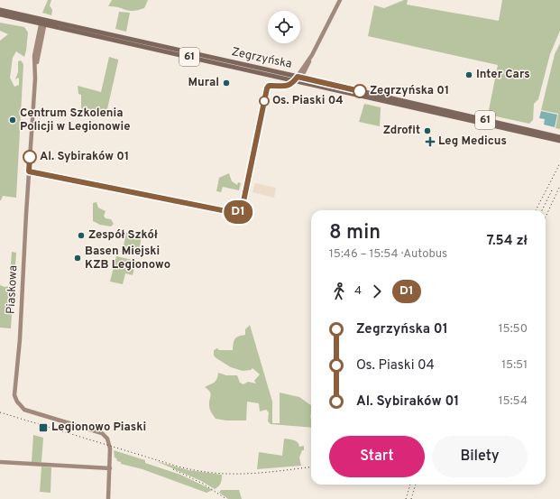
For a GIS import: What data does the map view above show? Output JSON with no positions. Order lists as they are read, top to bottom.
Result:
{
  "streets": {
    "main road": ["61", "Zegrzyńska"],
    "street": ["Piaskowa"]
  },
  "crossings": [
    ["Zegrzyńska", "Piaskowa"]
  ],
  "places": {
    "other": [
      "Inter Cars",
      "Mural",
      "Zegrzyńska 01",
      "Os. Piaski 04",
      "Centrum Szkolenia Policji w Legionowie",
      "Zdrofit",
      "Al. Sybiraków 01",
      "Zespół Szkół",
      "Basen Miejski KZB Legionowo"
    ],
    "health": ["Leg Medicus"],
    "transit": ["Legionowo Piaski"]
  },
  "lines": ["bus line D1"],
  "page": {
    "on_map": "D1",
    "heading": ["8 min", "15:46 – 15:54 · Autobus", "7.54 zł"],
    "legs": ["4", "D1"],
    "list": [
      {
        "name": "Zegrzyńska 01",
        "value": "15:50"
      },
      {
        "name": "Os. Piaski 04",
        "value": "15:51"
      },
      {
        "name": "Al. Sybiraków 01",
        "value": "15:54"
      }
    ],
    "buttons": ["Start", "Bilety"]
  }
}
